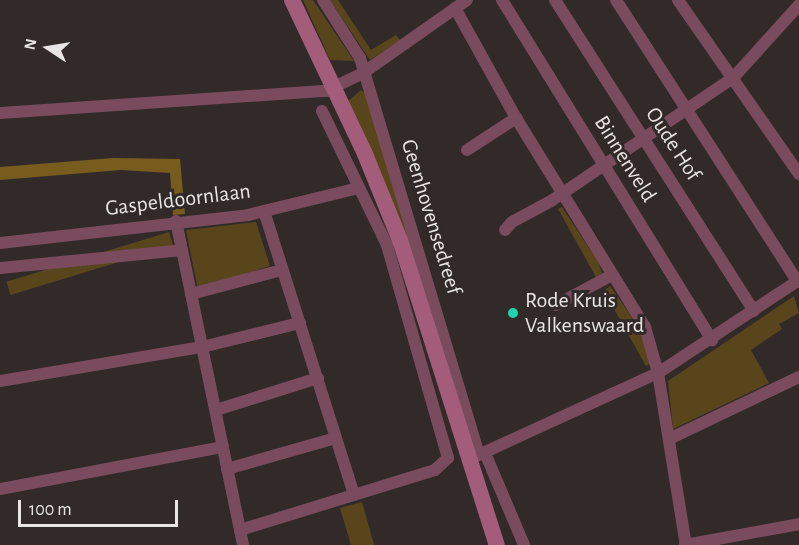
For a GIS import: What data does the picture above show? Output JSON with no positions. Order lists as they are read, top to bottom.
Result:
{
  "streets": {
    "street": [
      "Oude Hof",
      "Binnenveld",
      "Gaspeldoornlaan",
      "Geenhovensedreef"
    ]
  },
  "places": ["Rode Kruis Valkenswaard"],
  "scale_bar": "100 m",
  "north": "left"
}
